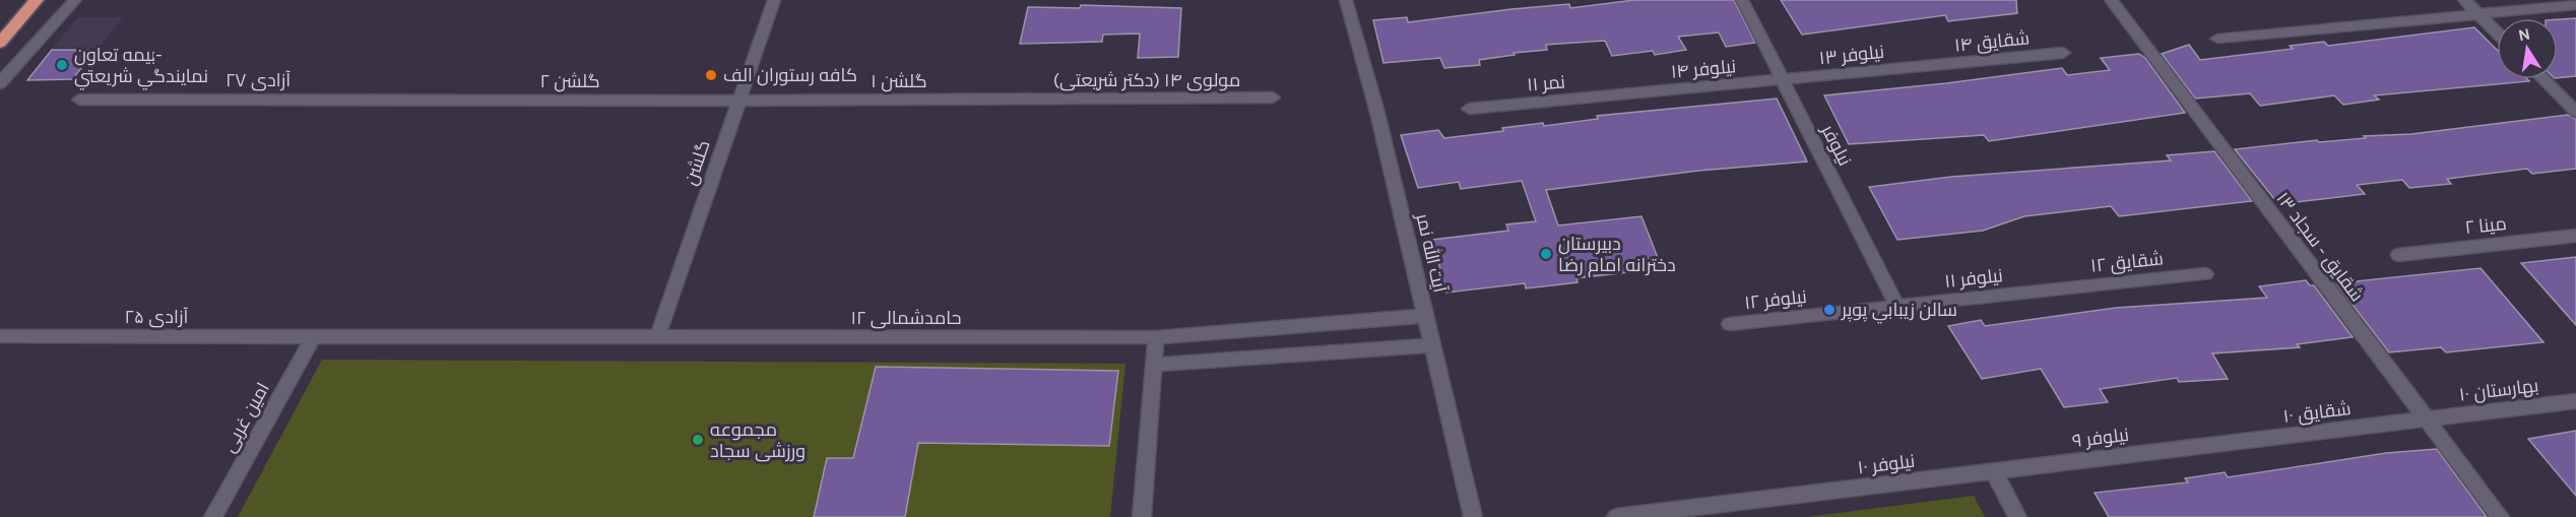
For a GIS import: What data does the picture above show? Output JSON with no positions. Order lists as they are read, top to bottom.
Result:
{
  "streets": {
    "street": [
      "شقایق ۱۴",
      "نیلوفر ۱۳",
      "نیلوفر ۱۴",
      "۲۷ آزادی",
      "مولوی ۱۴ (دکتر شریعتی)",
      "گلشن ۲",
      "گلشن ۱",
      "نمر ۱۱",
      "نیلوفر",
      "گلشن",
      "مینا ۲",
      "شقایق - سجاد ۱۳",
      "آیت الله نمر",
      "شقایق ۱۲",
      "نیلوفر ۱۱",
      "نیلوفر ۱۲",
      "آزادی ۲۵",
      "حامدشمالی ۱۲",
      "بهارستان ۱۰",
      "شقایق ۱۰",
      "امین غربی",
      "نیلوفر ۹",
      "نیلوفر ۱۰"
    ]
  },
  "crossings": [
    ["شقایق ۱۴", "نیلوفر ۱۳"],
    ["نیلوفر ۱۳", "نیلوفر ۱۴"],
    ["نیلوفر ۱۳", "نیلوفر"],
    ["نیلوفر ۱۴", "نمر ۱۱"],
    ["نیلوفر ۱۴", "نیلوفر"],
    ["۲۷ آزادی", "گلشن ۲"],
    ["مولوی ۱۴ (دکتر شریعتی)", "گلشن ۱"],
    ["گلشن ۲", "گلشن ۱"],
    ["گلشن ۲", "گلشن"],
    ["گلشن ۱", "گلشن"],
    ["نیلوفر", "نیلوفر ۱۱"],
    ["نیلوفر", "نیلوفر ۱۲"],
    ["گلشن", "آزادی ۲۵"],
    ["گلشن", "حامدشمالی ۱۲"],
    ["شقایق - سجاد ۱۳", "بهارستان ۱۰"],
    ["شقایق - سجاد ۱۳", "شقایق ۱۰"],
    ["آیت الله نمر", "حامدشمالی ۱۲"],
    ["شقایق ۱۲", "نیلوفر ۱۱"],
    ["نیلوفر ۱۱", "نیلوفر ۱۲"],
    ["آزادی ۲۵", "حامدشمالی ۱۲"],
    ["آزادی ۲۵", "امین غربی"],
    ["بهارستان ۱۰", "شقایق ۱۰"],
    ["شقایق ۱۰", "نیلوفر ۹"],
    ["نیلوفر ۹", "نیلوفر ۱۰"]
  ],
  "places": [
    "بيمه تعاون- نمايندگي شريعتي",
    "کافه رستوران الف",
    "دبیرستان دخترانه امام رضا",
    "سالن زيبابي پوپر",
    "مجموعه ورزشی سجاد"
  ],
  "north": "top"
}
